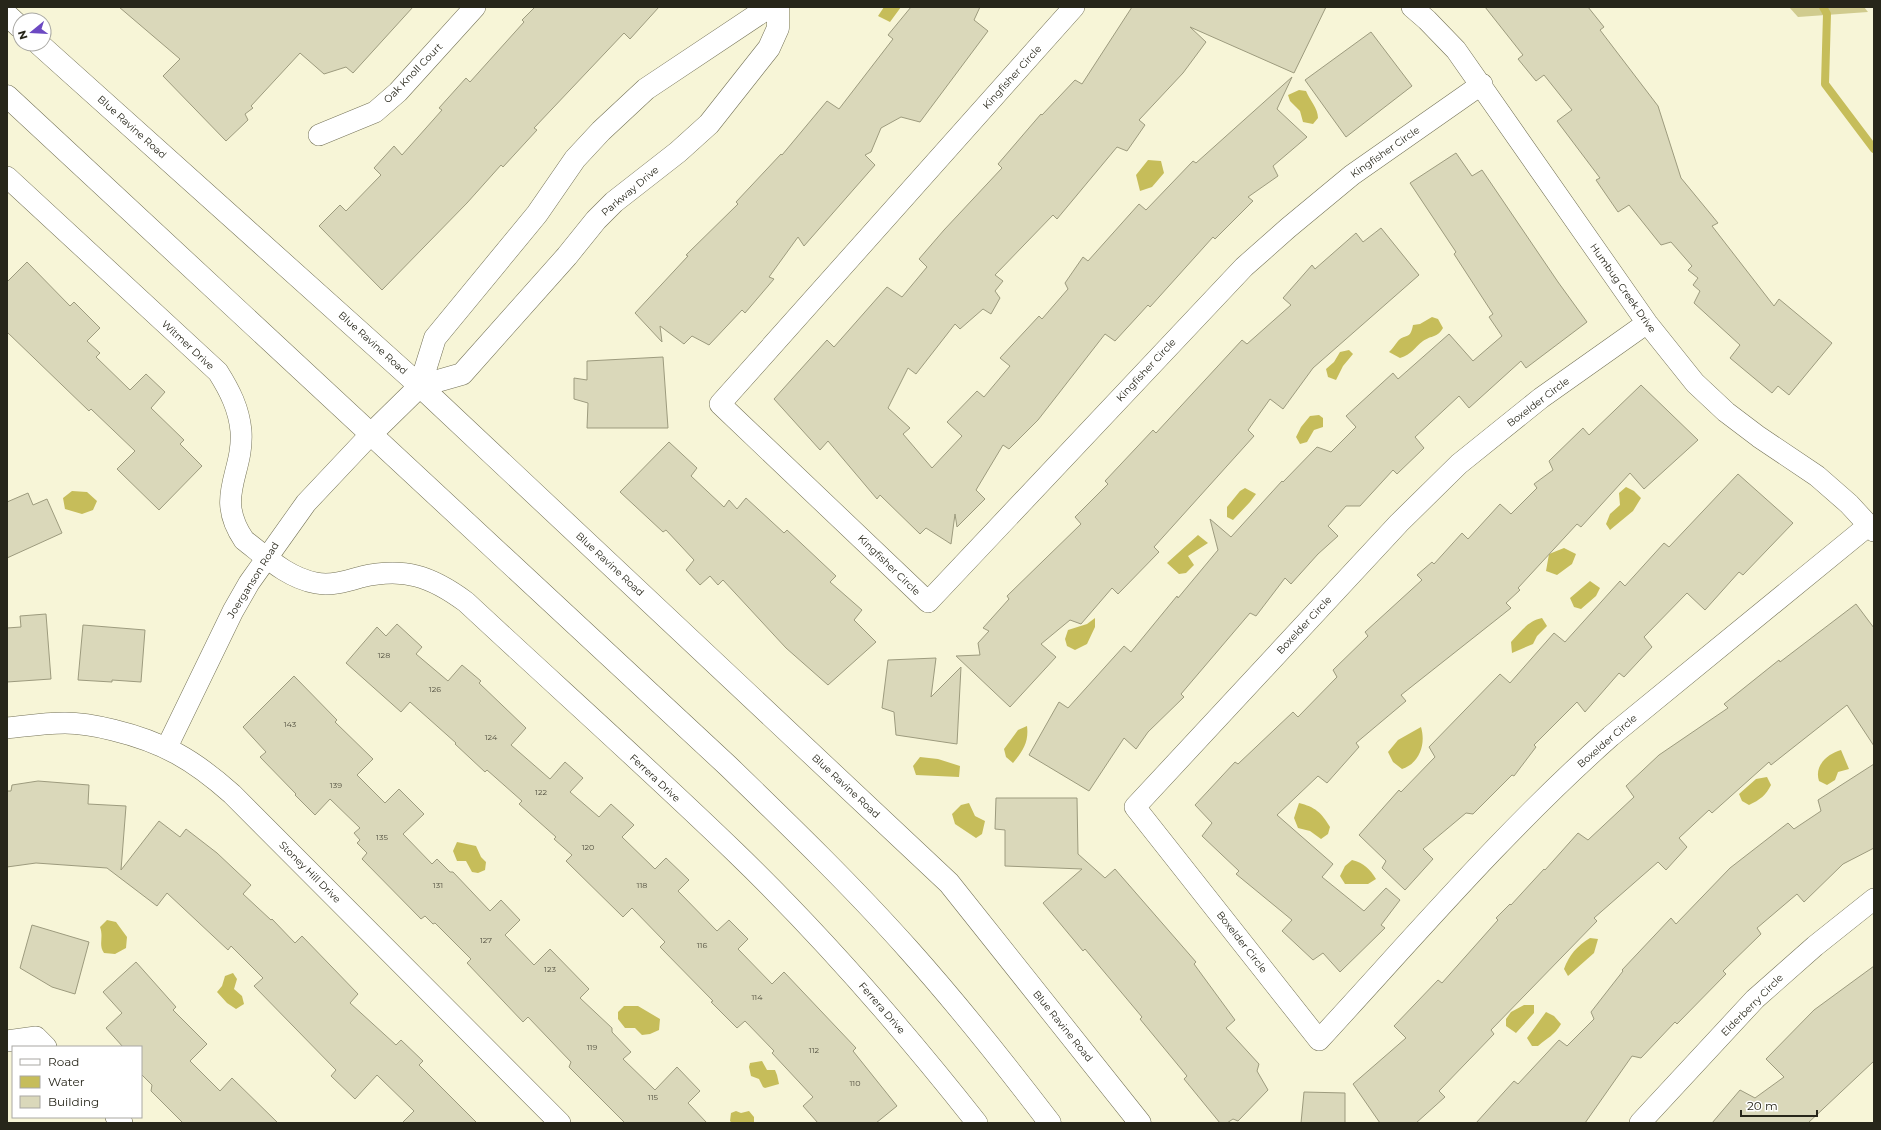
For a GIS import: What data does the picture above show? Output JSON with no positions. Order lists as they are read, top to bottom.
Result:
{
  "streets": {
    "main road": ["Blue Ravine Road", "Parkway Drive"],
    "street": [
      "Oak Knoll Court",
      "Kingfisher Circle",
      "Humbug Creek Drive",
      "Witmer Drive",
      "Boxelder Circle",
      "Joerganson Road",
      "Ferrera Drive",
      "Stoney Hill Drive",
      "Elderberry Circle"
    ]
  },
  "crossings": [
    ["Kingfisher Circle", "Humbug Creek Drive"],
    ["Blue Ravine Road", "Parkway Drive"],
    ["Parkway Drive", "Joerganson Road"],
    ["Humbug Creek Drive", "Boxelder Circle"],
    ["Witmer Drive", "Joerganson Road"],
    ["Witmer Drive", "Ferrera Drive"],
    ["Joerganson Road", "Ferrera Drive"],
    ["Joerganson Road", "Stoney Hill Drive"]
  ],
  "house_numbers": [
    "128",
    "126",
    "143",
    "124",
    "139",
    "122",
    "135",
    "120",
    "131",
    "118",
    "127",
    "116",
    "123",
    "114",
    "119",
    "112",
    "110",
    "115"
  ],
  "legend": ["Road", "Water", "Building"],
  "scale_bar": "20 m",
  "north": "left"
}
